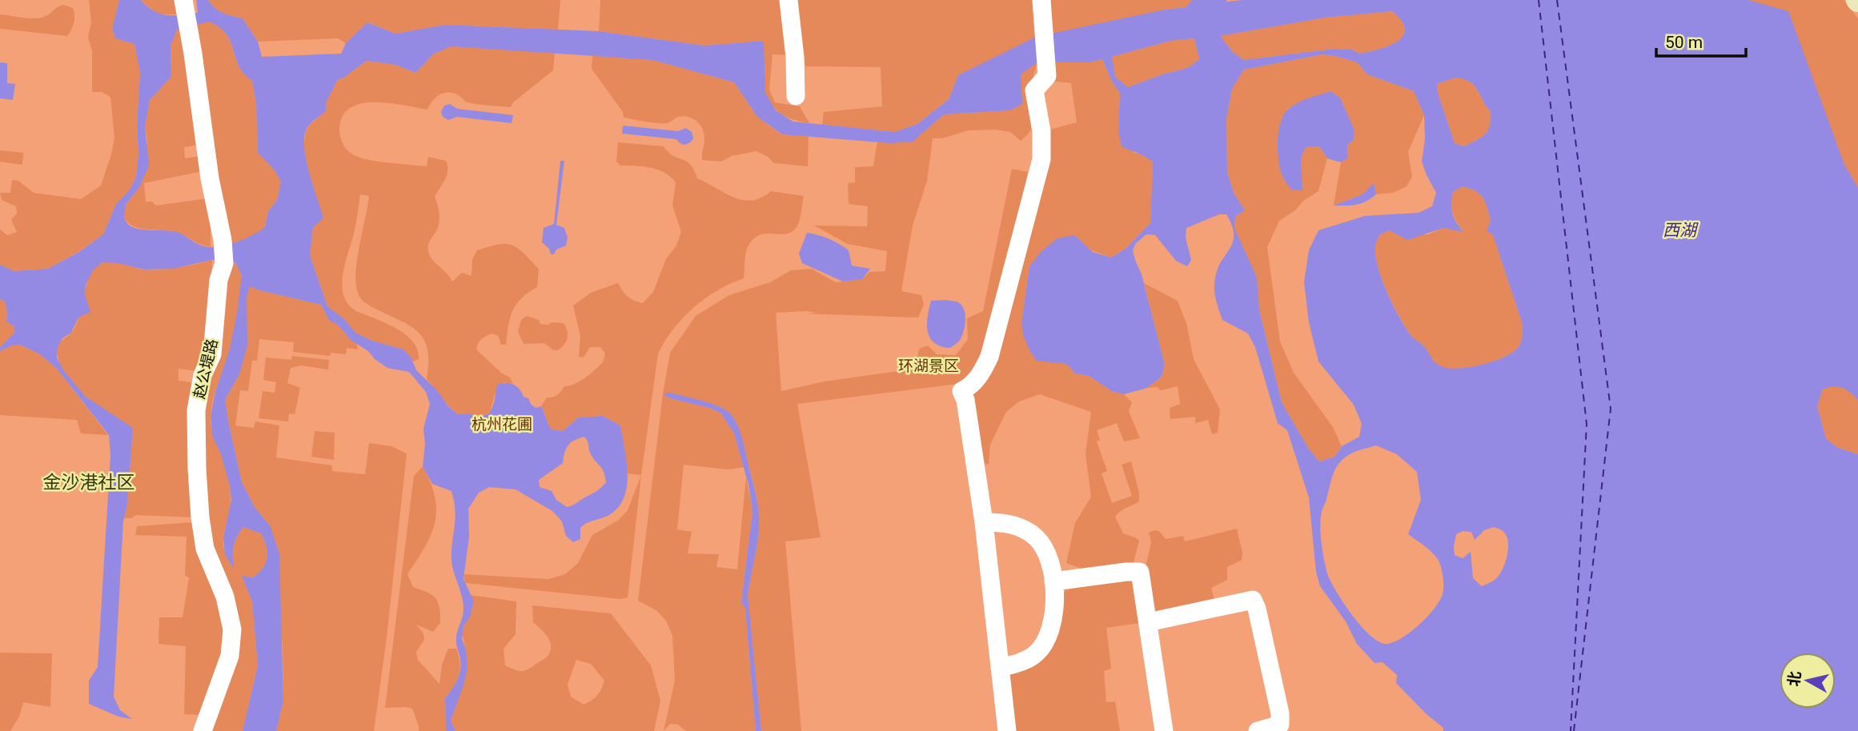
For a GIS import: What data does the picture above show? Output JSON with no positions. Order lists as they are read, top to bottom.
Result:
{
  "streets": {
    "street": ["赵公堤路"]
  },
  "districts": ["金沙港社区"],
  "water": ["西湖"],
  "parks": ["环湖景区", "杭州花圃"],
  "scale_bar": "50 m",
  "north": "left"
}
